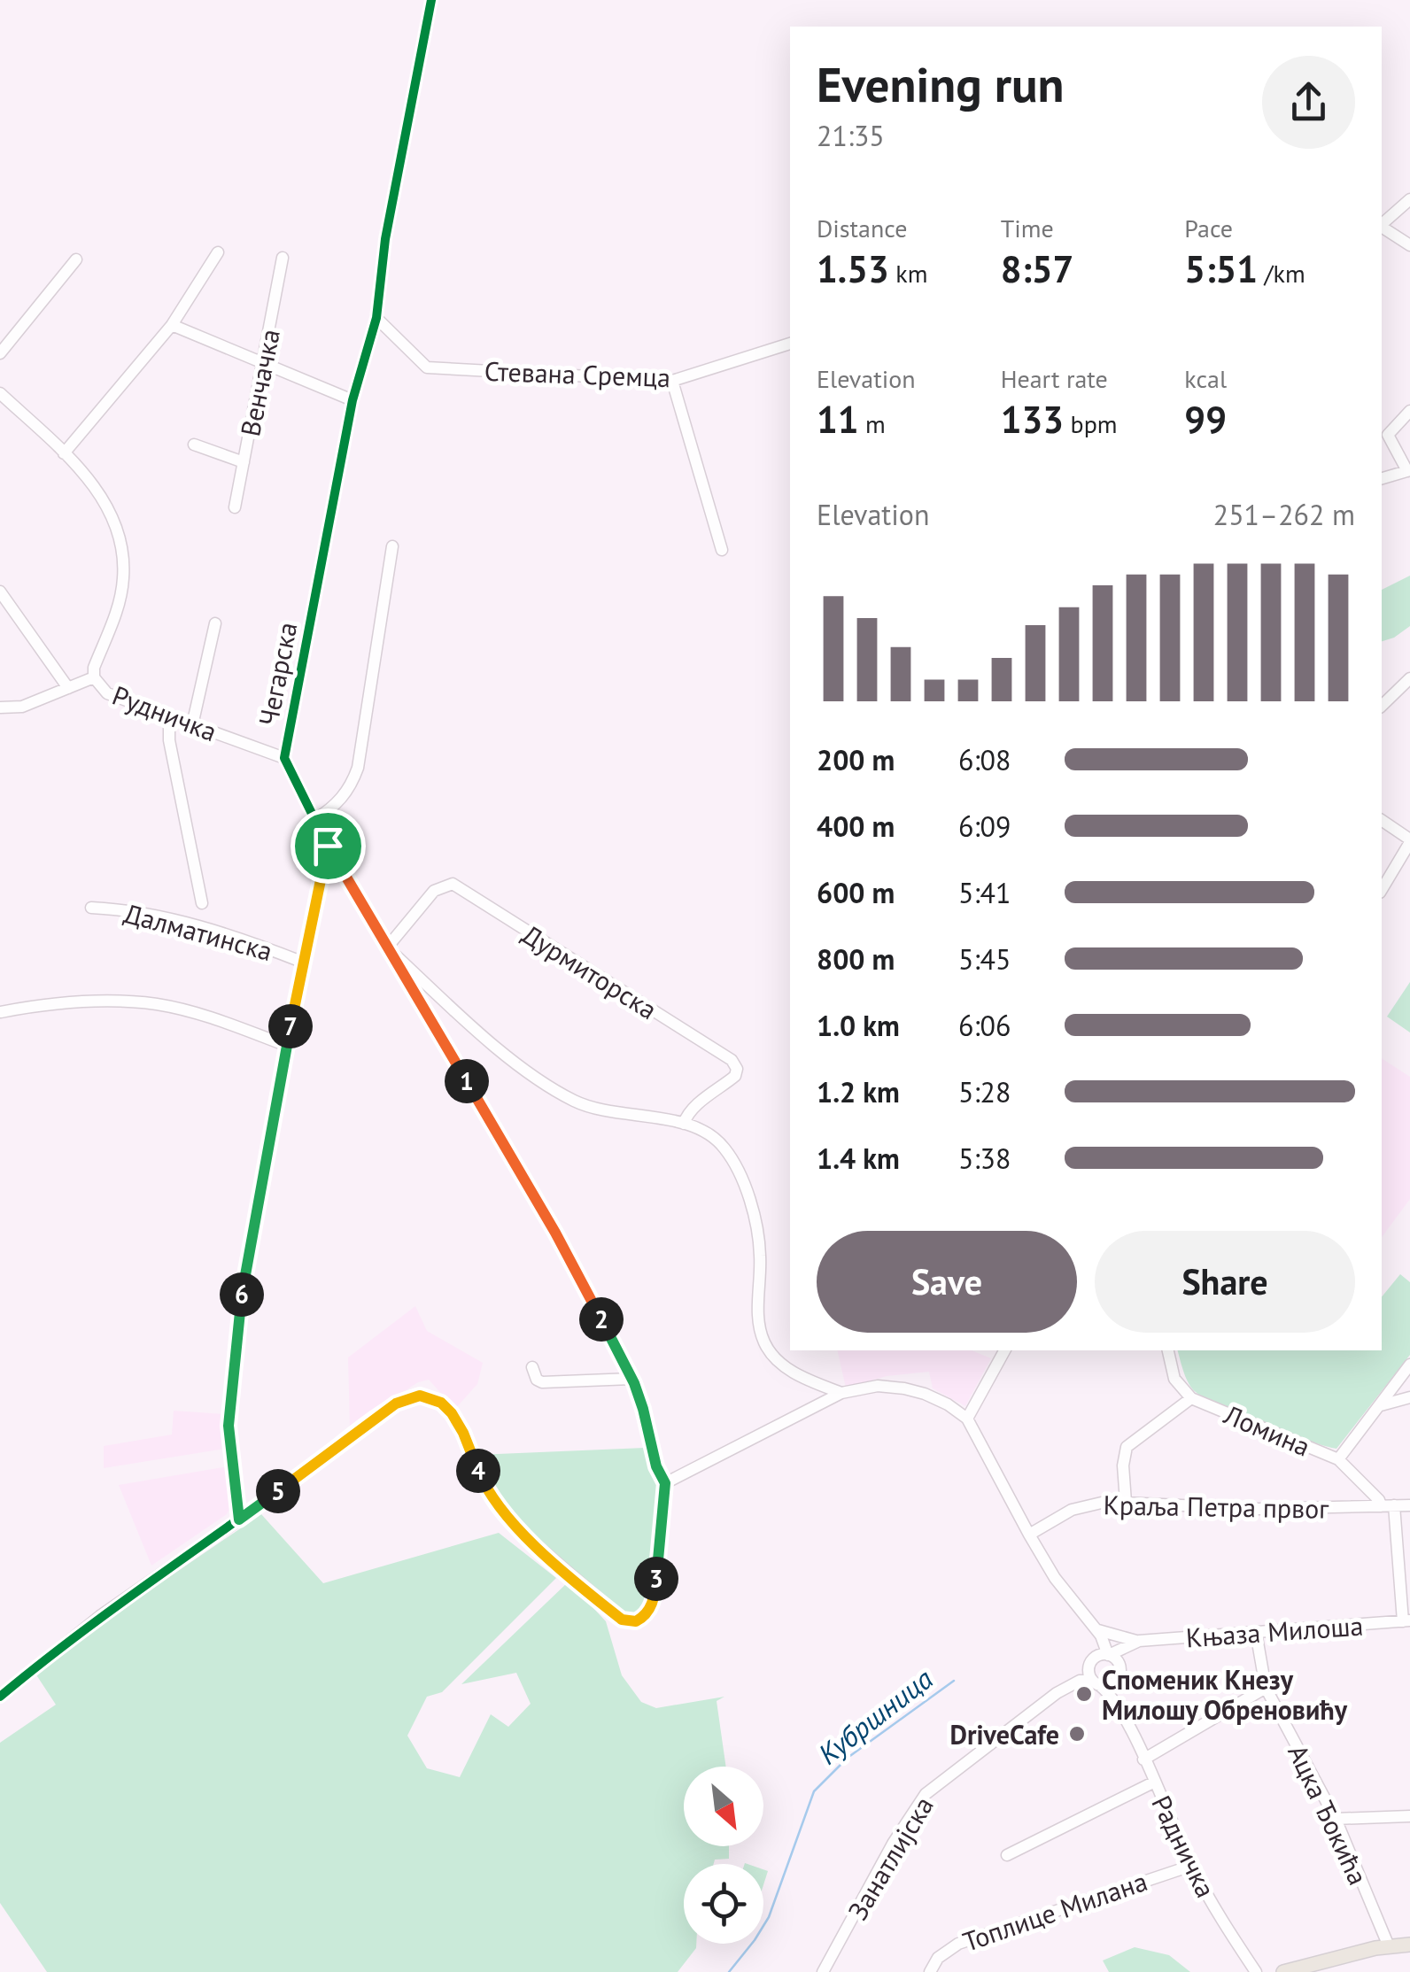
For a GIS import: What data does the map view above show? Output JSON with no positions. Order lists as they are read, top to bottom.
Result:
{
  "streets": {
    "street": [
      "Стевана Сремца",
      "Венчачка",
      "Чегарска",
      "Рудничка",
      "Далматинска",
      "Дурмиторска",
      "Ломина",
      "Краља Петра првог",
      "Књаза Милоша",
      "Ацка Ђокића",
      "Радничка",
      "Занатлијска",
      "Топлице Милана"
    ]
  },
  "crossings": [
    ["Стевана Сремца", "Чегарска"],
    ["Чегарска", "Рудничка"],
    ["Чегарска", "Дурмиторска"],
    ["Ломина", "Краља Петра првог"],
    ["Књаза Милоша", "Ацка Ђокића"],
    ["Књаза Милоша", "Занатлијска"],
    ["Радничка", "Занатлијска"],
    ["Радничка", "Топлице Милана"]
  ],
  "water": ["Кубршница"],
  "places": ["Споменик Кнезу Милошу Обреновићу", "DriveCafe"],
  "north": "bottom right",
  "page": {
    "heading": ["Evening run", "21:35"],
    "stats": [
      ["Distance", "1.53 km"],
      ["Time", "8:57"],
      ["Pace", "5:51 /km"],
      ["Elevation", "11 m"],
      ["Heart rate", "133 bpm"],
      ["kcal", "99"]
    ],
    "chart": ["Elevation", "251–262 m"],
    "list": [
      {
        "name": "200 m",
        "note": "6:08"
      },
      {
        "name": "400 m",
        "note": "6:09"
      },
      {
        "name": "600 m",
        "note": "5:41"
      },
      {
        "name": "800 m",
        "note": "5:45"
      },
      {
        "name": "1.0 km",
        "note": "6:06"
      },
      {
        "name": "1.2 km",
        "note": "5:28"
      },
      {
        "name": "1.4 km",
        "note": "5:38"
      }
    ],
    "pins": [
      "7",
      "1",
      "6",
      "2",
      "4",
      "5",
      "3"
    ],
    "buttons": ["Save", "Share"]
  }
}
